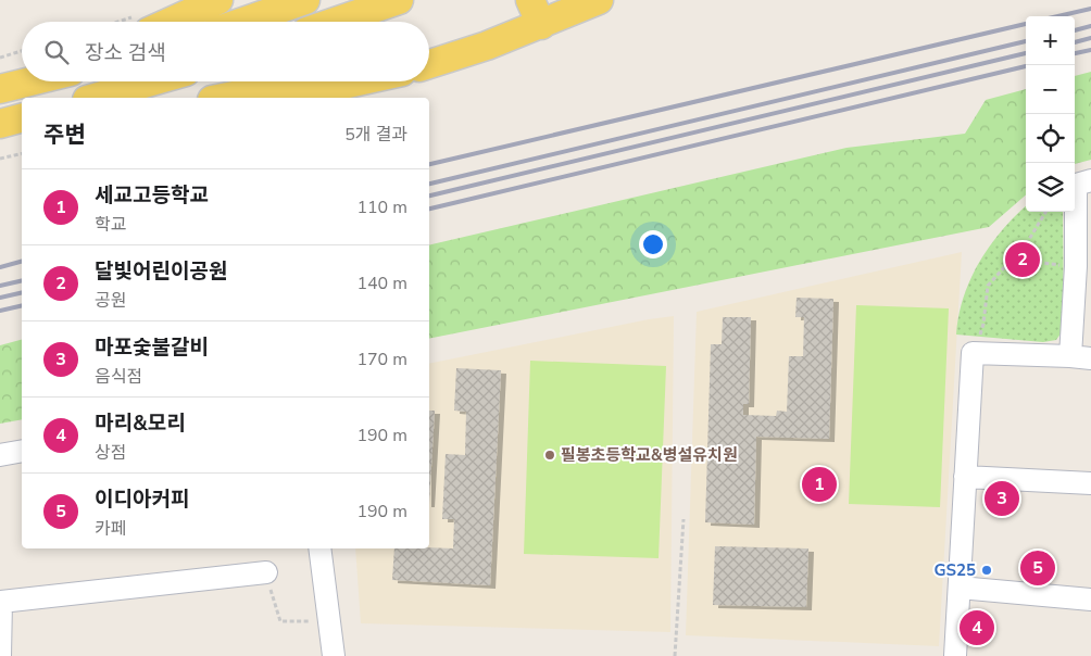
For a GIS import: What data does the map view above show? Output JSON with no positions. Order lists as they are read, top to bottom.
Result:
{
  "places": ["필봉초등학교&병설유치원", "GS25"],
  "page": {
    "map_buttons": ["+", "−"],
    "search": "장소 검색",
    "heading": ["주변", "5개 결과"],
    "list": [
      {
        "mark": "1",
        "name": "세교고등학교",
        "note": "학교",
        "value": "110 m"
      },
      {
        "mark": "2",
        "name": "달빛어린이공원",
        "note": "공원",
        "value": "140 m"
      },
      {
        "mark": "3",
        "name": "마포숯불갈비",
        "note": "음식점",
        "value": "170 m"
      },
      {
        "mark": "4",
        "name": "마리&모리",
        "note": "상점",
        "value": "190 m"
      },
      {
        "mark": "5",
        "name": "이디아커피",
        "note": "카페",
        "value": "190 m"
      }
    ],
    "pins": [
      "2",
      "1",
      "3",
      "5",
      "4"
    ]
  }
}
